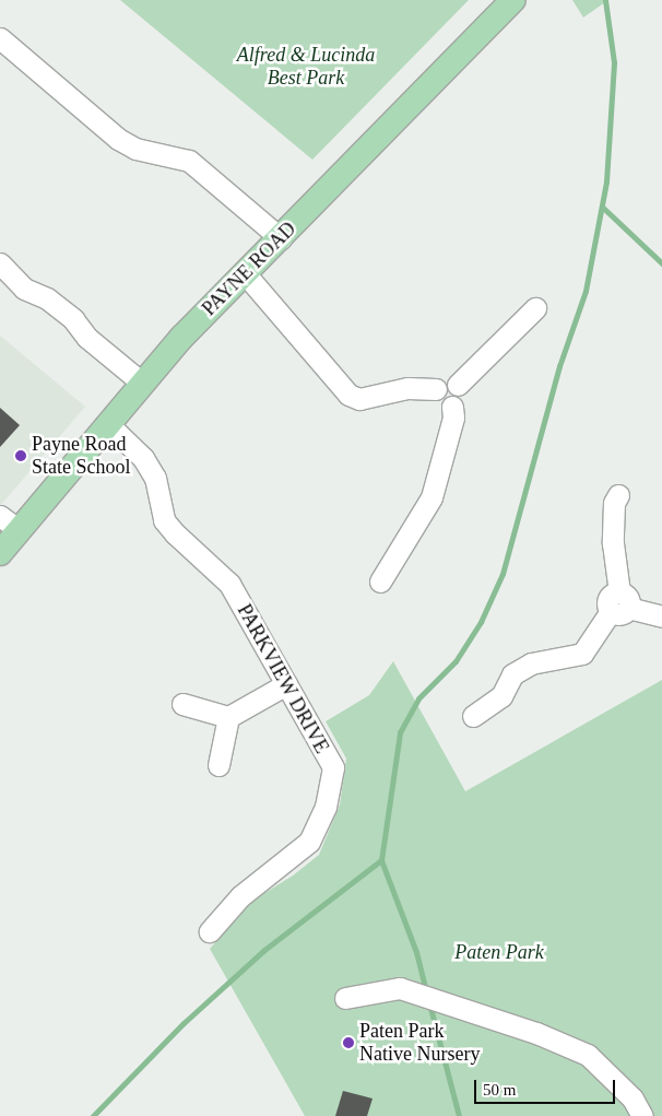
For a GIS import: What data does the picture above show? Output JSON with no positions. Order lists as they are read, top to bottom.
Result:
{
  "streets": {
    "main road": ["PAYNE ROAD"],
    "street": ["PARKVIEW DRIVE"]
  },
  "crossings": [
    ["PAYNE ROAD", "PARKVIEW DRIVE"]
  ],
  "parks": ["Alfred & Lucinda Best Park", "Paten Park"],
  "places": ["Payne Road State School", "Paten Park Native Nursery"],
  "scale_bar": "50 m"
}
